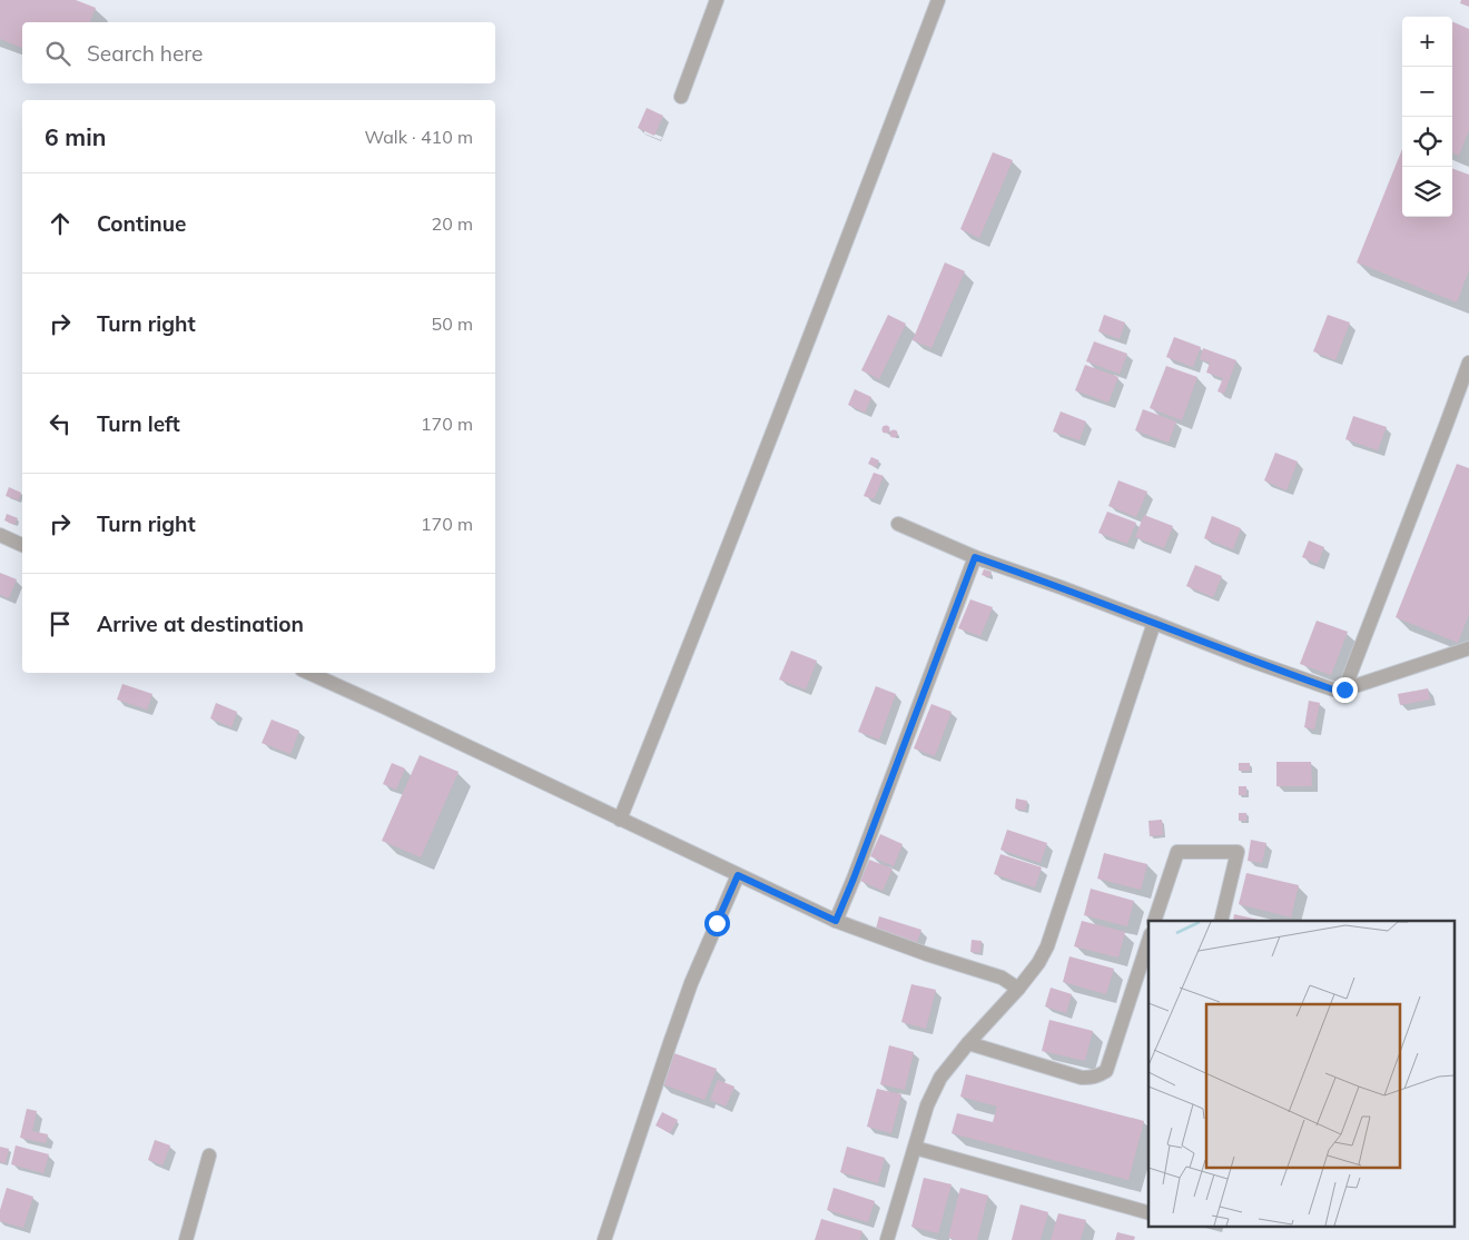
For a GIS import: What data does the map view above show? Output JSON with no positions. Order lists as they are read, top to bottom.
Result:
{
  "page": {
    "map_buttons": ["+", "−"],
    "search": "Search here",
    "heading": ["6 min", "Walk · 410 m"],
    "list": [
      ["Continue", "20 m"],
      ["Turn right", "50 m"],
      ["Turn left", "170 m"],
      ["Turn right", "170 m"],
      "Arrive at destination"
    ]
  }
}
